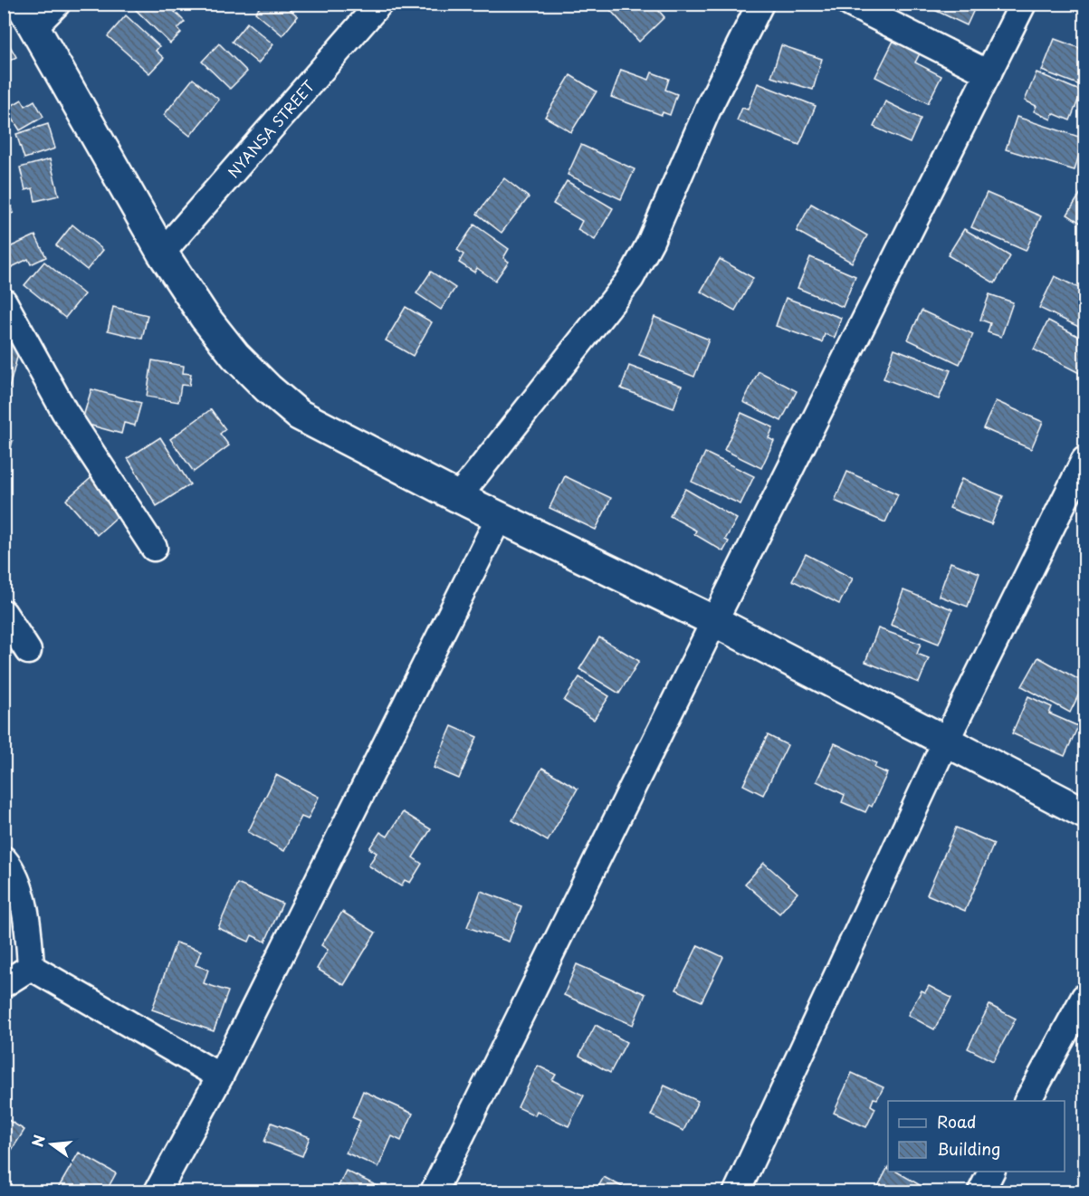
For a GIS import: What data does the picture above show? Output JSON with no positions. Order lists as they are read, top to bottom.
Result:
{
  "streets": {
    "street": ["NYANSA STREET"]
  },
  "legend": ["Road", "Building"],
  "north": "left"
}
